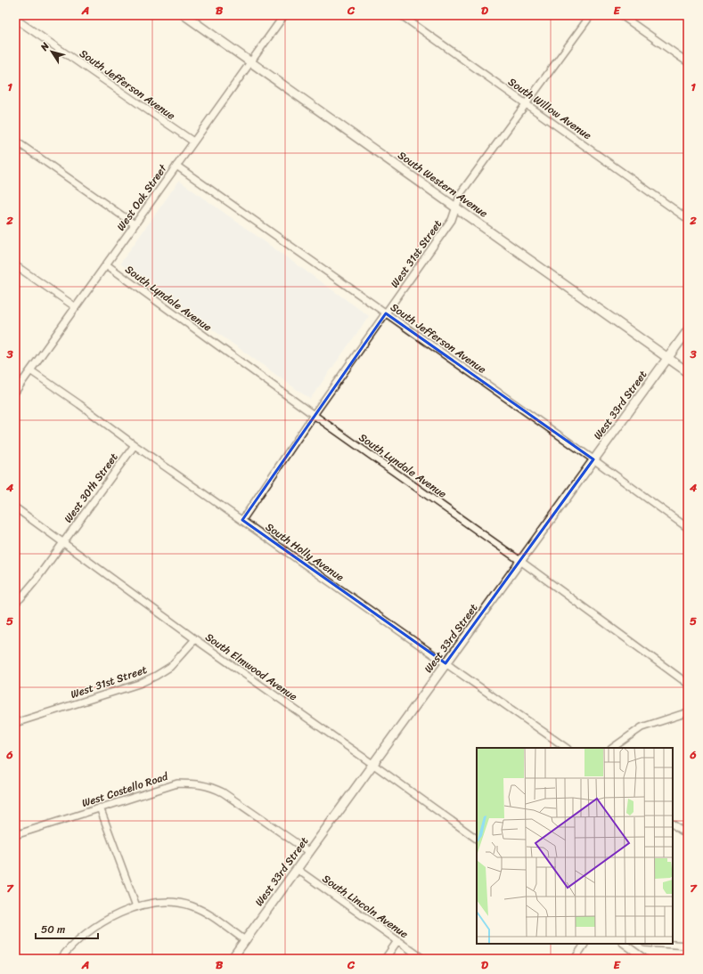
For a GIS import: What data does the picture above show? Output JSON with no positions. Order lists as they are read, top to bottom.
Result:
{
  "streets": {
    "street": [
      "South Jefferson Avenue",
      "South Willow Avenue",
      "South Western Avenue",
      "West Oak Street",
      "West 31st Street",
      "South Lyndale Avenue",
      "West 33rd Street",
      "West 30th Street",
      "South Holly Avenue",
      "South Elmwood Avenue",
      "West Costello Road",
      "South Lincoln Avenue"
    ]
  },
  "crossings": [
    ["South Jefferson Avenue", "West Oak Street"],
    ["South Jefferson Avenue", "West 31st Street"],
    ["South Jefferson Avenue", "West 33rd Street"],
    ["South Willow Avenue", "West 31st Street"],
    ["South Western Avenue", "West Oak Street"],
    ["South Western Avenue", "West 31st Street"],
    ["South Western Avenue", "West 33rd Street"],
    ["West Oak Street", "South Lyndale Avenue"],
    ["West Oak Street", "South Holly Avenue"],
    ["West 31st Street", "South Lyndale Avenue"],
    ["West 31st Street", "South Holly Avenue"],
    ["West 31st Street", "South Elmwood Avenue"],
    ["South Lyndale Avenue", "West 33rd Street"],
    ["West 33rd Street", "South Holly Avenue"],
    ["West 33rd Street", "South Elmwood Avenue"],
    ["West 33rd Street", "West Costello Road"],
    ["West 33rd Street", "South Lincoln Avenue"],
    ["West 30th Street", "South Holly Avenue"],
    ["West 30th Street", "South Elmwood Avenue"]
  ],
  "scale_bar": "50 m",
  "north": "top left",
  "grid": {
    "columns": [
      "A",
      "B",
      "C",
      "D",
      "E"
    ],
    "rows": [
      "1",
      "2",
      "3",
      "4",
      "5",
      "6",
      "7"
    ]
  }
}
